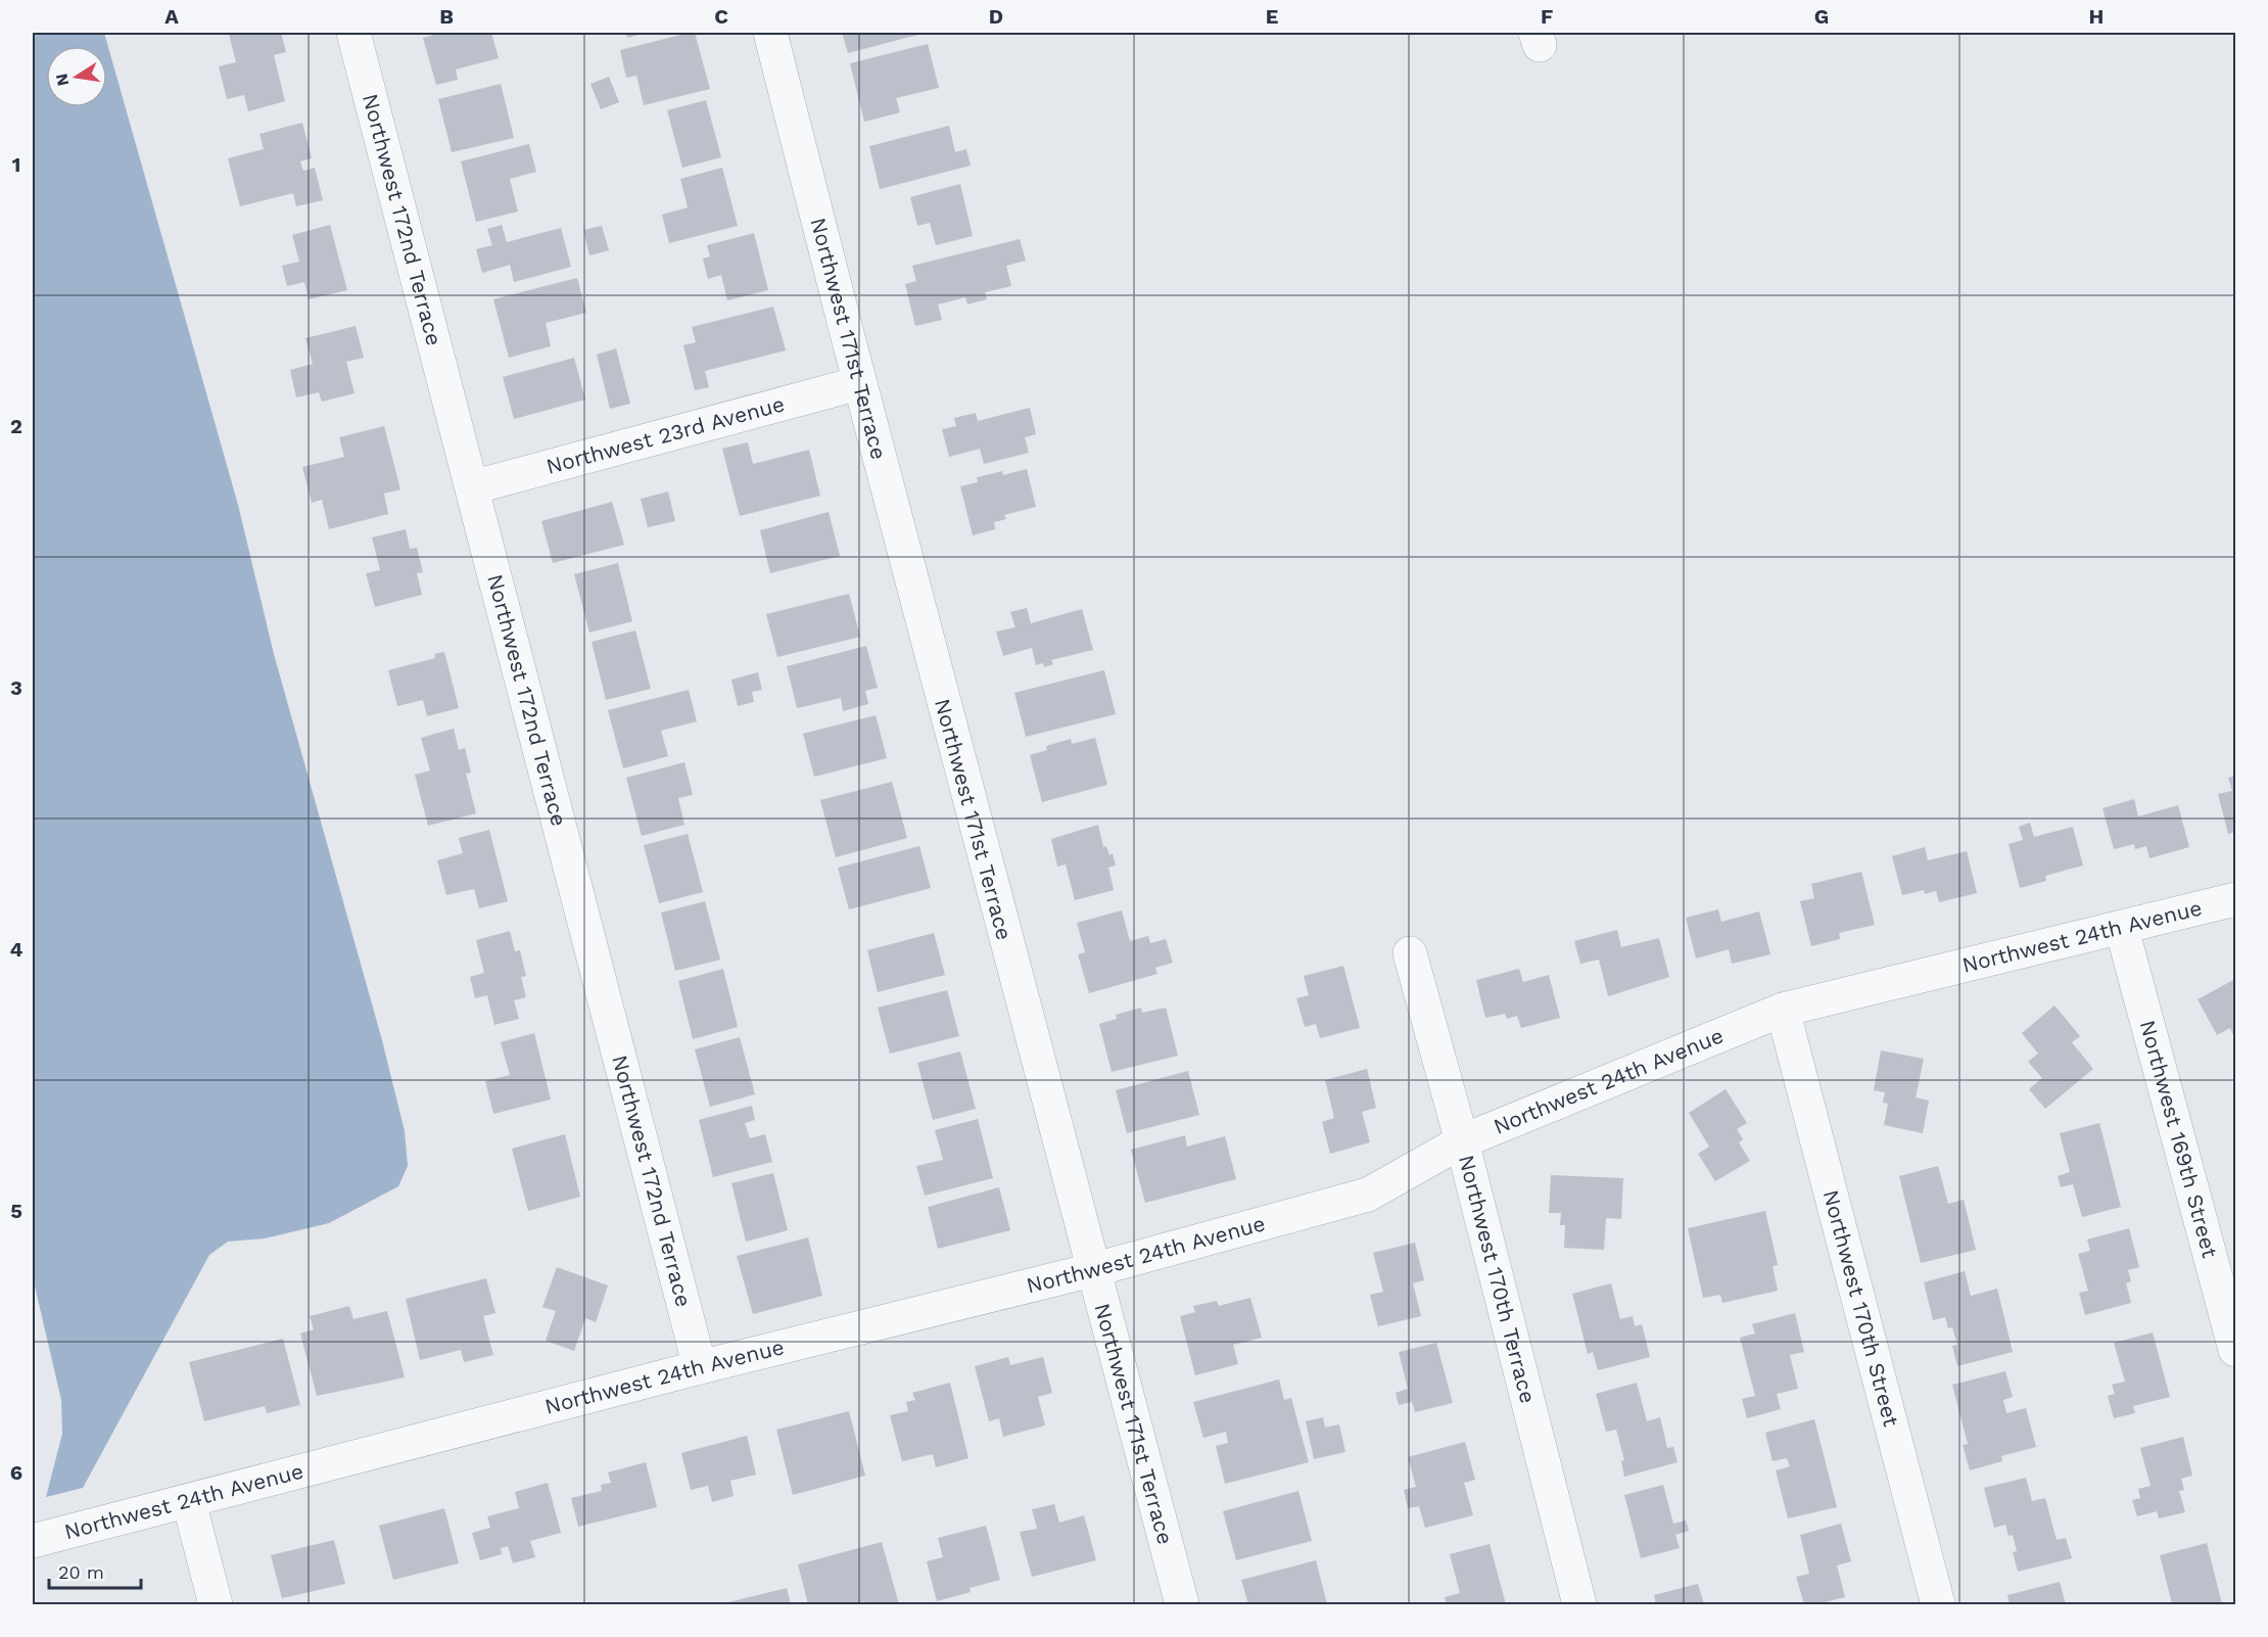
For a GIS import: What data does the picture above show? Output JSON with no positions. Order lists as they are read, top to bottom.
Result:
{
  "streets": {
    "street": [
      "Northwest 172nd Terrace",
      "Northwest 171st Terrace",
      "Northwest 23rd Avenue",
      "Northwest 24th Avenue",
      "Northwest 169th Street",
      "Northwest 170th Terrace",
      "Northwest 170th Street"
    ]
  },
  "crossings": [
    ["Northwest 172nd Terrace", "Northwest 23rd Avenue"],
    ["Northwest 172nd Terrace", "Northwest 24th Avenue"],
    ["Northwest 171st Terrace", "Northwest 23rd Avenue"],
    ["Northwest 171st Terrace", "Northwest 24th Avenue"],
    ["Northwest 24th Avenue", "Northwest 169th Street"],
    ["Northwest 24th Avenue", "Northwest 170th Terrace"],
    ["Northwest 24th Avenue", "Northwest 170th Street"]
  ],
  "scale_bar": "20 m",
  "north": "left",
  "grid": {
    "columns": [
      "A",
      "B",
      "C",
      "D",
      "E",
      "F",
      "G",
      "H"
    ],
    "rows": [
      "1",
      "2",
      "3",
      "4",
      "5",
      "6"
    ]
  }
}
